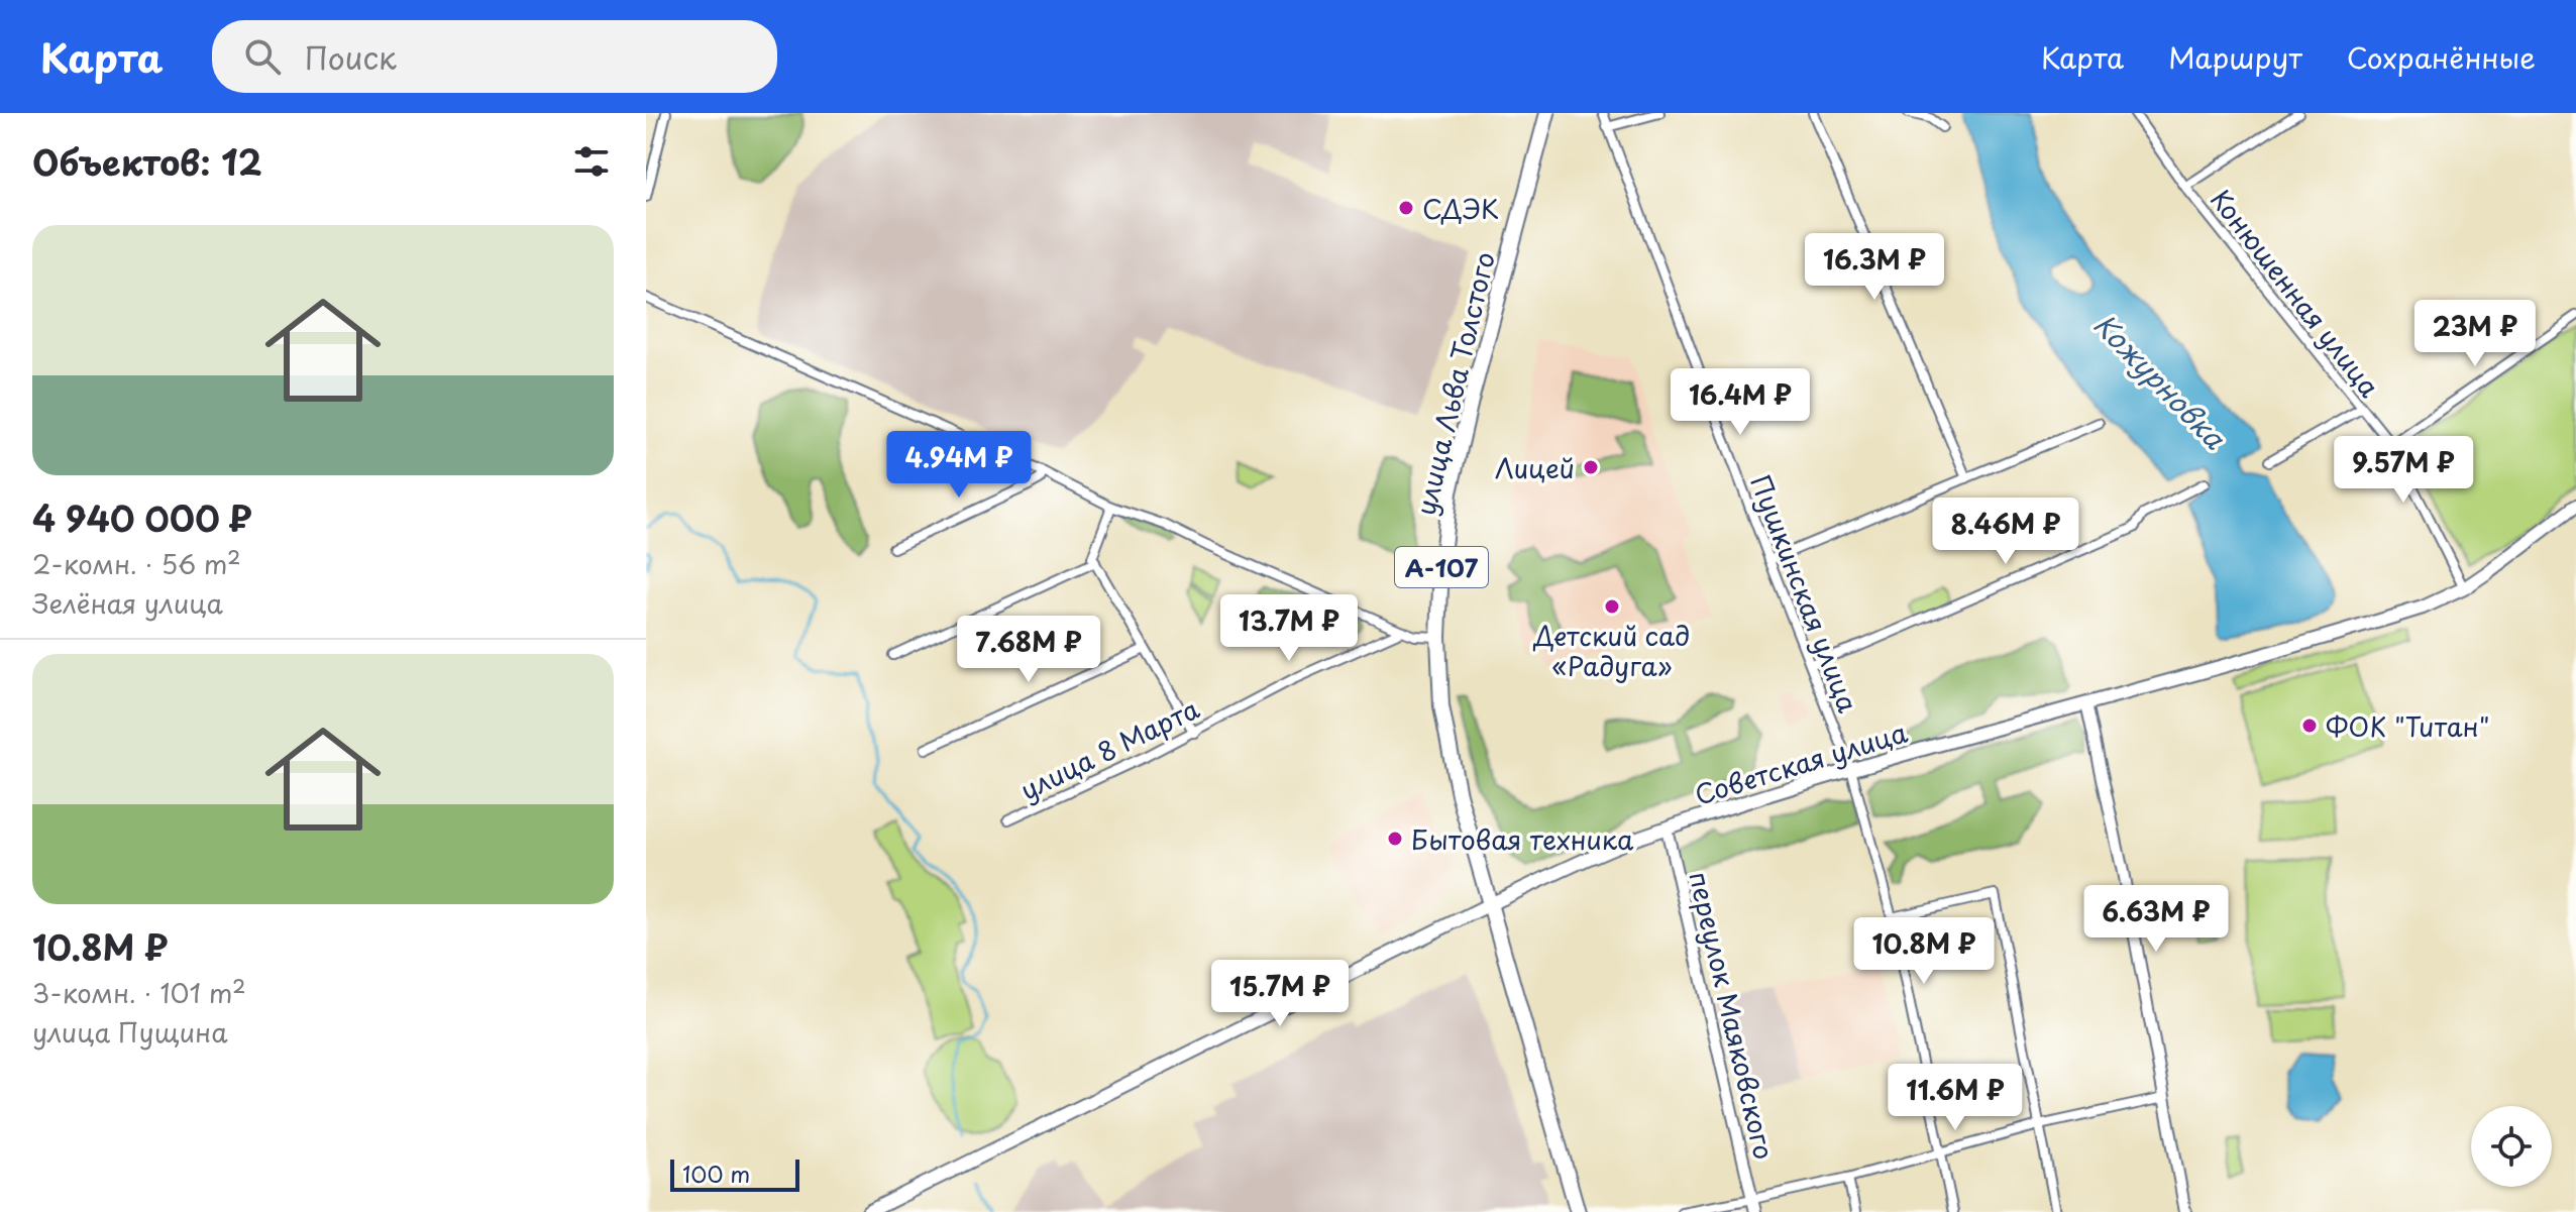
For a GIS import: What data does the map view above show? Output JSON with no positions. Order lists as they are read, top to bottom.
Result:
{
  "streets": {
    "highway": ["улица Льва Толстого", "А-107"],
    "main road": ["Советская улица"],
    "street": [
      "Конюшенная улица",
      "Пушкинская улица",
      "улица 8 Марта",
      "переулок Маяковского"
    ]
  },
  "crossings": [
    ["Конюшенная улица", "Советская улица"],
    ["улица Льва Толстого", "А-107"],
    ["улица Льва Толстого", "Советская улица"],
    ["А-107", "Советская улица"],
    ["Пушкинская улица", "Советская улица"],
    ["Советская улица", "переулок Маяковского"]
  ],
  "water": ["Кожурновка"],
  "places": [
    "СДЭК",
    "Лицей",
    "Детский сад «Радуга»",
    "ФОК \"Титан\"",
    "Бытовая техника"
  ],
  "scale_bar": "100 m",
  "page": {
    "header": "Карта",
    "search": "Поиск",
    "nav": ["Карта", "Маршрут", "Сохранённые"],
    "heading": "Объектов: 12",
    "list": [
      {
        "name": "4 940 000 ₽",
        "note": "2-комн. · 56 m² · Зелёная улица"
      },
      {
        "name": "10.8M ₽",
        "note": "3-комн. · 101 m² · улица Пущина"
      }
    ],
    "price": [
      "16.3M ₽",
      "23M ₽",
      "16.4M ₽",
      "4.94M ₽",
      "9.57M ₽",
      "8.46M ₽",
      "13.7M ₽",
      "7.68M ₽",
      "6.63M ₽",
      "10.8M ₽",
      "15.7M ₽",
      "11.6M ₽"
    ],
    "scale": "100 m"
  }
}
